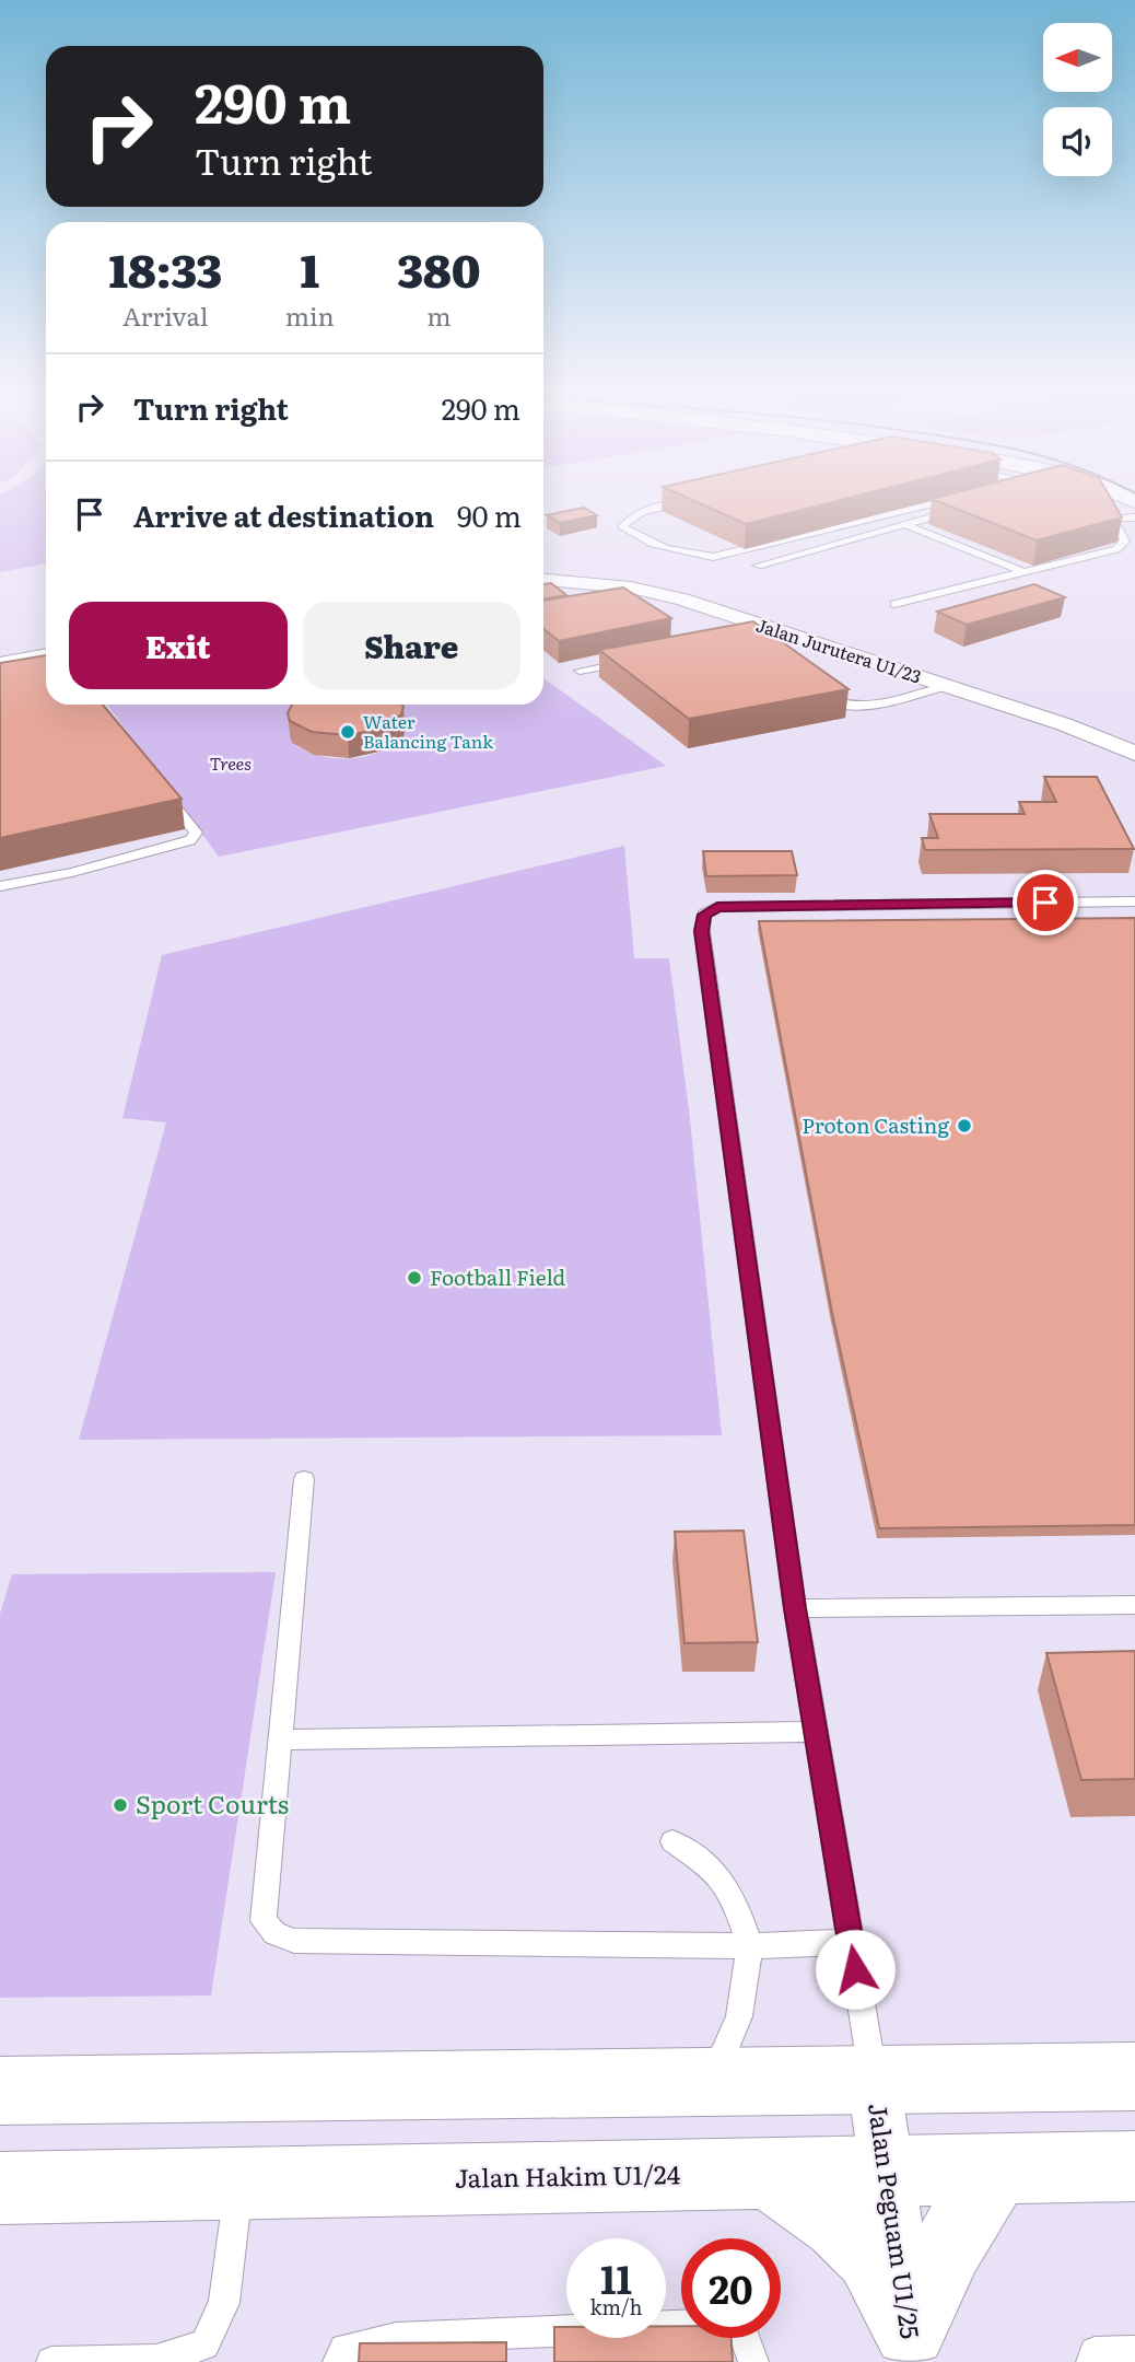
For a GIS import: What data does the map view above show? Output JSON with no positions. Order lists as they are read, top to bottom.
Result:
{
  "streets": {
    "main road": ["Jalan Hakim U1/24"],
    "street": ["Jalan Jurutera U1/23", "Jalan Peguam U1/25"]
  },
  "crossings": [
    ["Jalan Hakim U1/24", "Jalan Peguam U1/25"]
  ],
  "parks": ["Trees"],
  "places": [
    "Water Balancing Tank",
    "Proton Casting",
    "Football Field",
    "Sport Courts"
  ],
  "north": "left",
  "page": {
    "turn": ["290 m", "Turn right"],
    "eta": [
      "18:33",
      "Arrival",
      "1",
      "min",
      "380",
      "m"
    ],
    "list": [
      {
        "name": "Turn right",
        "value": "290 m"
      },
      {
        "name": "Arrive at destination",
        "value": "90 m"
      }
    ],
    "buttons": ["Exit", "Share"],
    "speed": "11 km/h",
    "limit": "20"
  }
}
